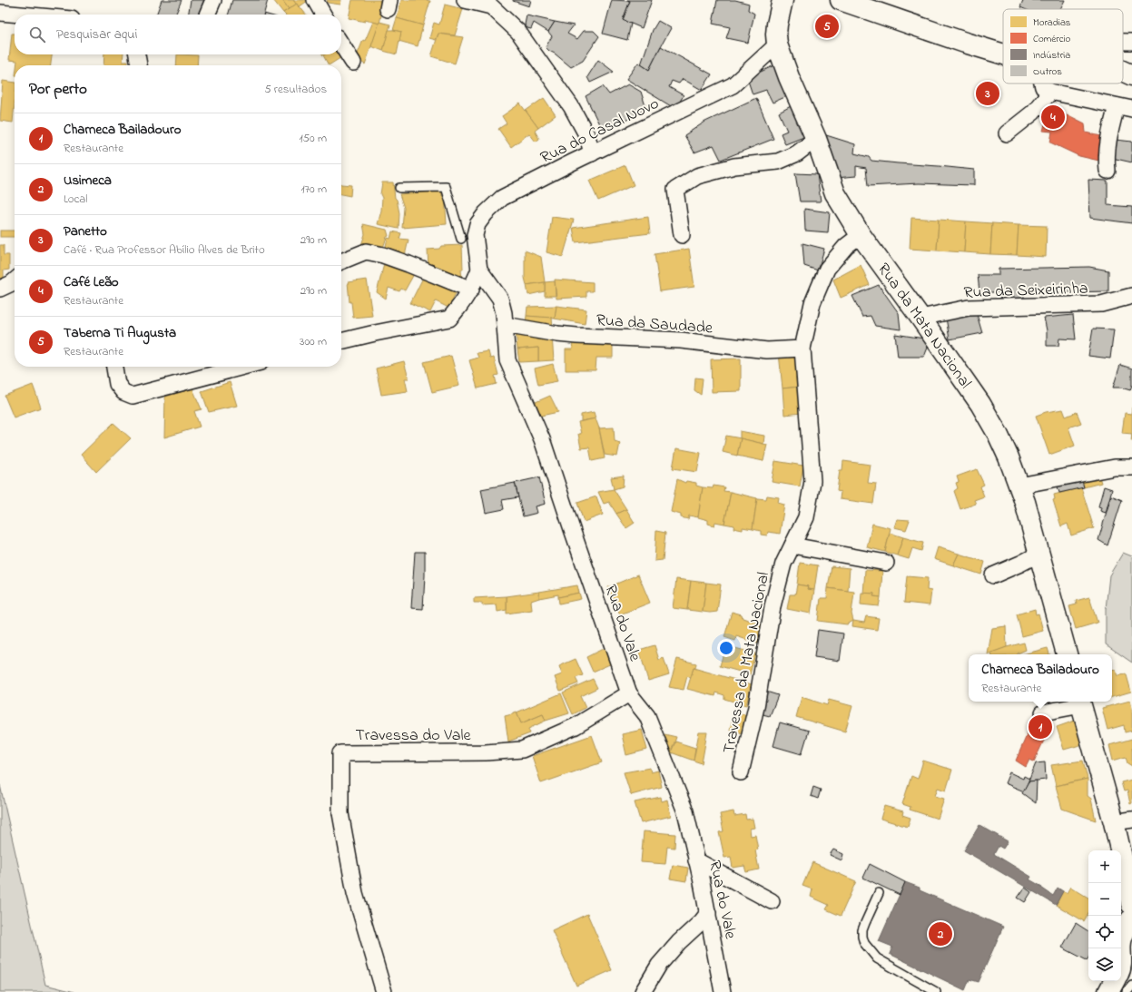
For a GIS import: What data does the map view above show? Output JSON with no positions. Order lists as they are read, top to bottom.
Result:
{
  "streets": {
    "street": [
      "Rua do Casal Novo",
      "Rua da Seixeirinha",
      "Rua da Saudade",
      "Rua da Mata Nacional",
      "Rua do Vale",
      "Travessa da Mata Nacional",
      "Travessa do Vale"
    ]
  },
  "crossings": [
    ["Rua do Casal Novo", "Rua da Mata Nacional"],
    ["Rua do Casal Novo", "Rua do Vale"],
    ["Rua da Seixeirinha", "Rua da Mata Nacional"],
    ["Rua da Saudade", "Rua do Vale"],
    ["Rua da Saudade", "Travessa da Mata Nacional"],
    ["Rua da Mata Nacional", "Travessa da Mata Nacional"],
    ["Rua do Vale", "Travessa do Vale"]
  ],
  "legend": [
    "Moradias",
    "Comércio",
    "Indústria",
    "Outros"
  ],
  "page": {
    "pins": [
      "5",
      "3",
      "4",
      "1",
      "2"
    ],
    "search": "Pesquisar aqui",
    "heading": ["Por perto", "5 resultados"],
    "list": [
      {
        "mark": "1",
        "name": "Charneca Bailadouro",
        "note": "Restaurante",
        "value": "150 m"
      },
      {
        "mark": "2",
        "name": "Usimeca",
        "note": "Local",
        "value": "170 m"
      },
      {
        "mark": "3",
        "name": "Panetto",
        "note": "Café · Rua Professor Abílio Alves de Brito",
        "value": "290 m"
      },
      {
        "mark": "4",
        "name": "Café Leão",
        "note": "Restaurante",
        "value": "290 m"
      },
      {
        "mark": "5",
        "name": "Taberna Ti Augusta",
        "note": "Restaurante",
        "value": "300 m"
      }
    ],
    "popup": ["Charneca Bailadouro", "Restaurante"],
    "map_buttons": ["+", "−"]
  }
}
